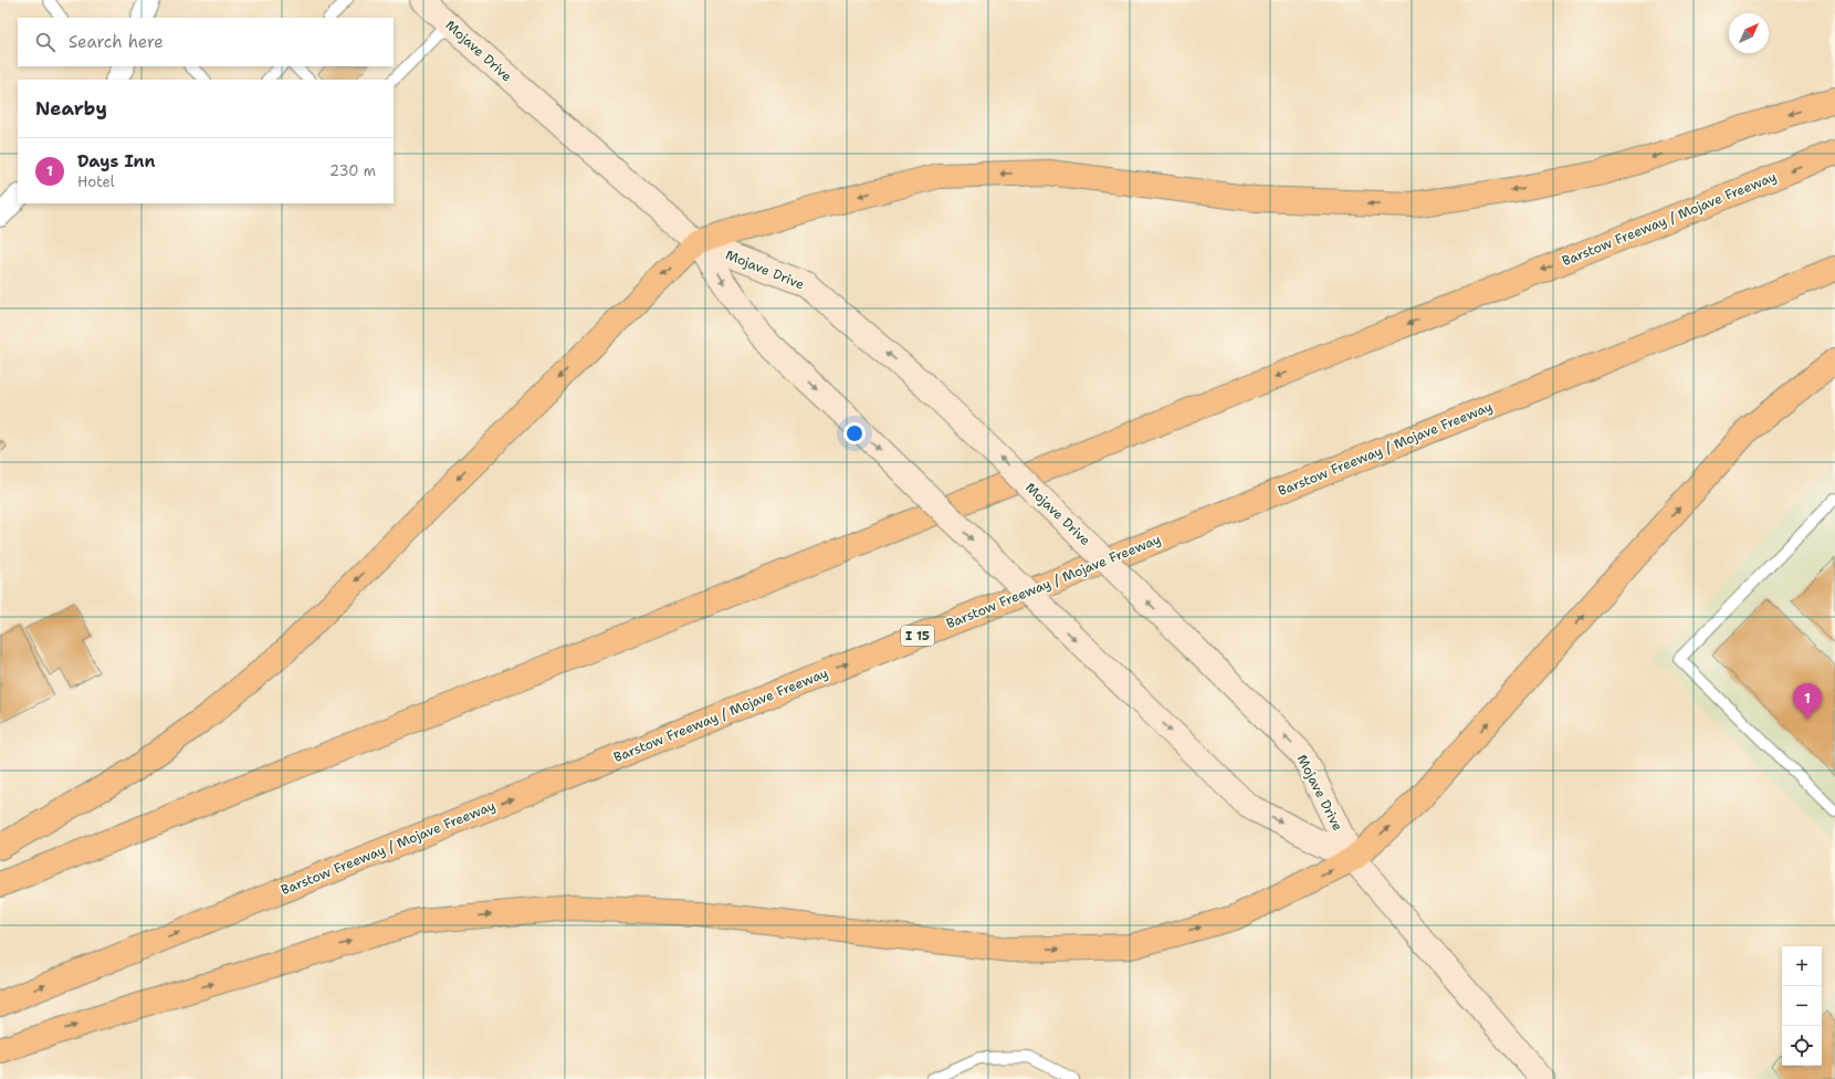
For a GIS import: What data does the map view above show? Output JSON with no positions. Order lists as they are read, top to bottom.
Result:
{
  "streets": {
    "highway": ["Barstow Freeway / Mojave Freeway", "I 15"],
    "main road": ["Mojave Drive"]
  },
  "north": "top right",
  "page": {
    "search": "Search here",
    "heading": "Nearby",
    "list": [
      {
        "mark": "1",
        "name": "Days Inn",
        "note": "Hotel",
        "value": "230 m"
      }
    ],
    "pins": "1",
    "map_buttons": ["+", "−"]
  }
}
